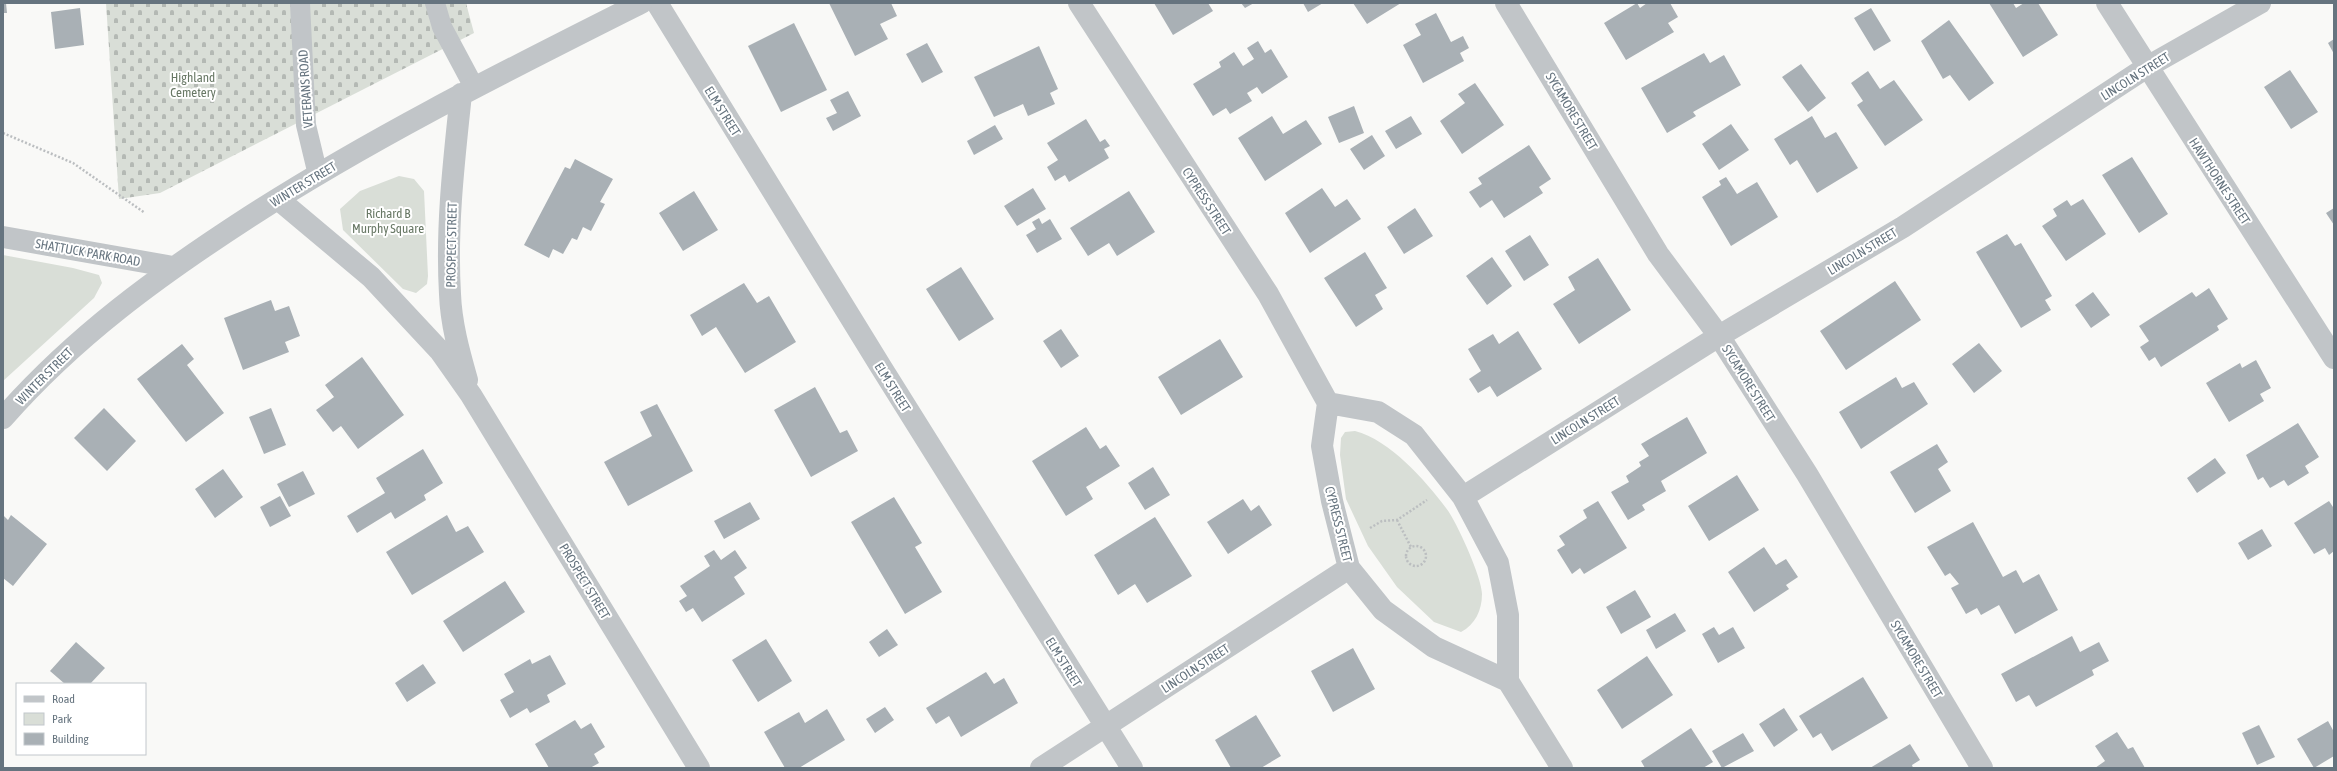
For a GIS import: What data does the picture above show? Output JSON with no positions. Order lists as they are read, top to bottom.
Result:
{
  "streets": {
    "street": [
      "LINCOLN STREET",
      "ELM STREET",
      "SYCAMORE STREET",
      "HAWTHORNE STREET",
      "WINTER STREET",
      "CYPRESS STREET",
      "PROSPECT STREET",
      "SHATTUCK PARK ROAD"
    ],
    "lane": ["VETERANS ROAD"]
  },
  "crossings": [
    ["LINCOLN STREET", "ELM STREET"],
    ["LINCOLN STREET", "SYCAMORE STREET"],
    ["LINCOLN STREET", "HAWTHORNE STREET"],
    ["LINCOLN STREET", "CYPRESS STREET"],
    ["VETERANS ROAD", "WINTER STREET"],
    ["WINTER STREET", "PROSPECT STREET"],
    ["WINTER STREET", "SHATTUCK PARK ROAD"]
  ],
  "parks": ["Highland Cemetery", "Richard B Murphy Square"],
  "legend": ["Road", "Park", "Building"]
}
